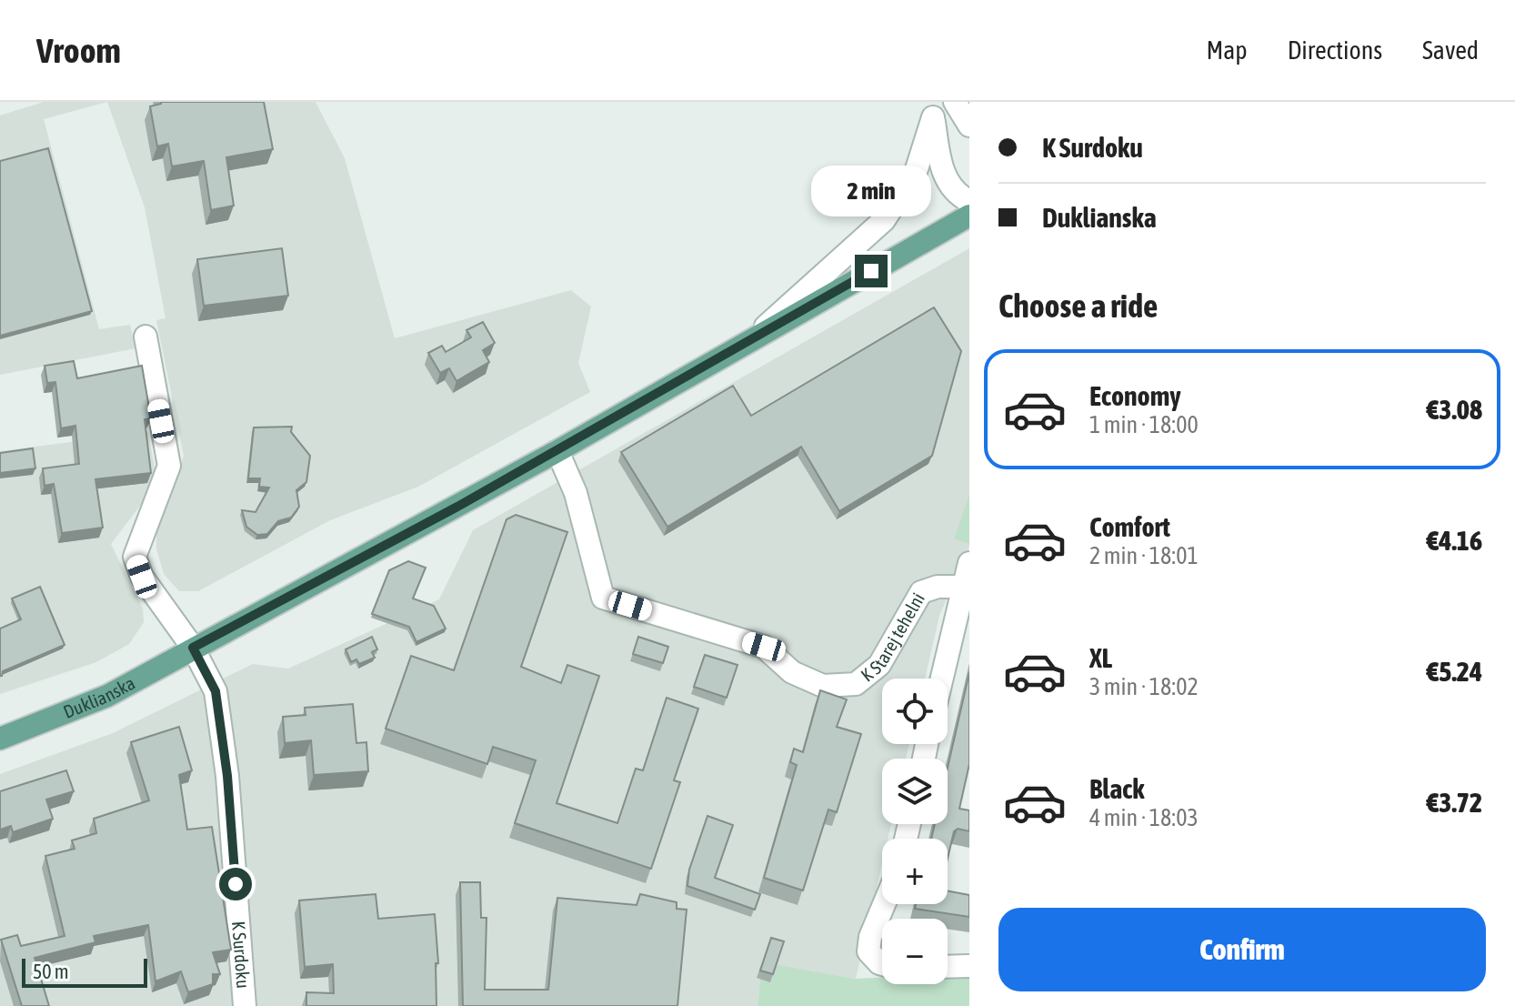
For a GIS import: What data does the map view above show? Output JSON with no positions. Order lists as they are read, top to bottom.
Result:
{
  "streets": {
    "main road": ["Duklianska"],
    "street": ["K Starej tehelni", "K Surdoku"]
  },
  "crossings": [
    ["K Starej tehelni", "Duklianska"],
    ["Duklianska", "K Surdoku"]
  ],
  "scale_bar": "50 m",
  "page": {
    "header": "Vroom",
    "nav": ["Map", "Directions", "Saved"],
    "banner": ["K Surdoku", "Duklianska"],
    "bubble": "2 min",
    "heading": "Choose a ride",
    "list": [
      {
        "name": "Economy",
        "note": "1 min · 18:00",
        "value": "€3.08"
      },
      {
        "name": "Comfort",
        "note": "2 min · 18:01",
        "value": "€4.16"
      },
      {
        "name": "XL",
        "note": "3 min · 18:02",
        "value": "€5.24"
      },
      {
        "name": "Black",
        "note": "4 min · 18:03",
        "value": "€3.72"
      }
    ],
    "map_buttons": ["+", "−"],
    "buttons": "Confirm",
    "scale": "50 m"
  }
}
